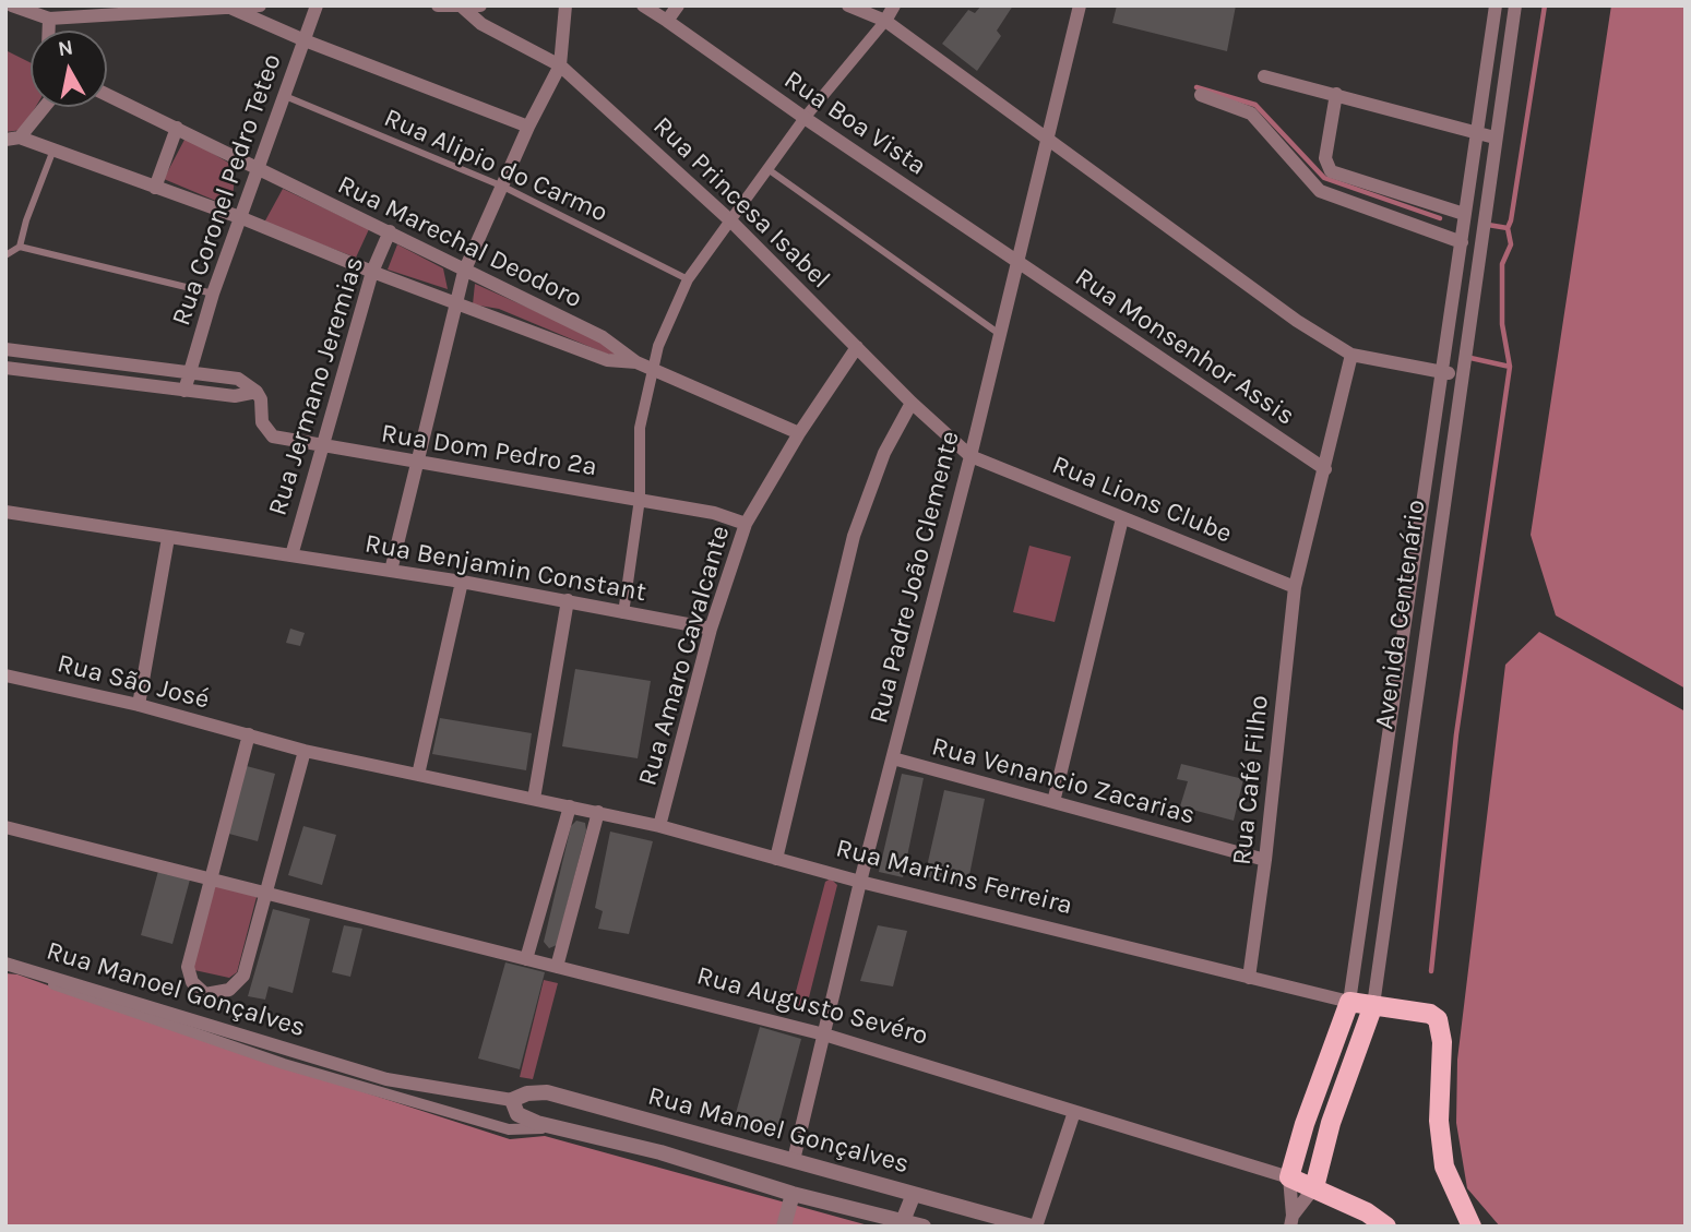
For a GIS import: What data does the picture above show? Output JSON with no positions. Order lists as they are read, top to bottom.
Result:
{
  "streets": {
    "main road": ["Avenida Centenário", "Rua Martins Ferreira", "Rua Augusto Sevéro"],
    "street": [
      "Rua Boa Vista",
      "Rua Coronel Pedro Teteo",
      "Rua Princesa Isabel",
      "Rua Marechal Deodoro",
      "Rua Monsenhor Assis",
      "Rua Jermano Jeremias",
      "Rua Dom Pedro 2ª",
      "Rua Lions Clube",
      "Rua Benjamin Constant",
      "Rua Padre João Clemente",
      "Rua Amaro Cavalcante",
      "Rua São José",
      "Rua Café Filho",
      "Rua Venancio Zacarias",
      "Rua Manoel Gonçalves"
    ],
    "lane": ["Rua Alipio do Carmo"]
  },
  "crossings": [
    ["Rua Boa Vista", "Rua Monsenhor Assis"],
    ["Rua Boa Vista", "Rua Padre João Clemente"],
    ["Rua Alipio do Carmo", "Rua Coronel Pedro Teteo"],
    ["Rua Coronel Pedro Teteo", "Rua Marechal Deodoro"],
    ["Rua Princesa Isabel", "Rua Lions Clube"],
    ["Rua Princesa Isabel", "Rua Padre João Clemente"],
    ["Rua Princesa Isabel", "Rua Amaro Cavalcante"],
    ["Rua Marechal Deodoro", "Rua Jermano Jeremias"],
    ["Rua Marechal Deodoro", "Rua Amaro Cavalcante"],
    ["Rua Monsenhor Assis", "Rua Padre João Clemente"],
    ["Rua Monsenhor Assis", "Rua Café Filho"],
    ["Rua Jermano Jeremias", "Rua Dom Pedro 2ª"],
    ["Rua Jermano Jeremias", "Rua Benjamin Constant"],
    ["Rua Dom Pedro 2ª", "Rua Amaro Cavalcante"],
    ["Rua Lions Clube", "Rua Padre João Clemente"],
    ["Rua Lions Clube", "Rua Café Filho"],
    ["Rua Benjamin Constant", "Rua Amaro Cavalcante"],
    ["Rua Padre João Clemente", "Rua Venancio Zacarias"],
    ["Rua Padre João Clemente", "Rua Martins Ferreira"],
    ["Rua Padre João Clemente", "Rua Manoel Gonçalves"],
    ["Rua Padre João Clemente", "Rua Augusto Sevéro"],
    ["Avenida Centenário", "Rua Martins Ferreira"],
    ["Avenida Centenário", "Rua Augusto Sevéro"],
    ["Rua Amaro Cavalcante", "Rua Martins Ferreira"],
    ["Rua São José", "Rua Martins Ferreira"],
    ["Rua Café Filho", "Rua Venancio Zacarias"],
    ["Rua Café Filho", "Rua Martins Ferreira"]
  ],
  "north": "top"
}
